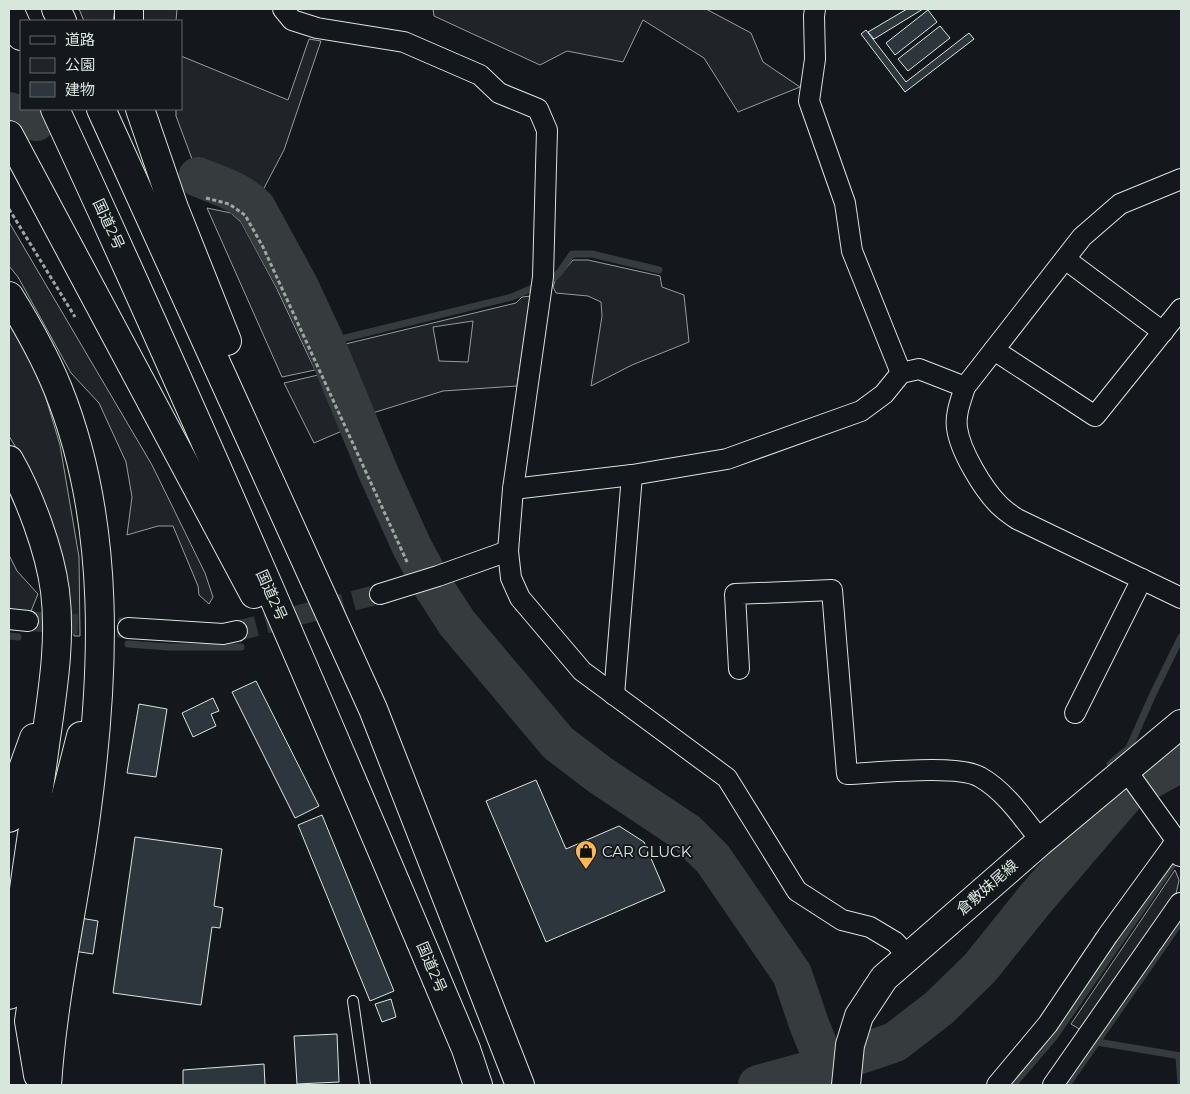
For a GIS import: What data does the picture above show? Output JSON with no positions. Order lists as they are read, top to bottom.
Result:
{
  "streets": {
    "main road": ["国道2号", "倉敷妹尾線"]
  },
  "places": {
    "shop": ["CAR GLUCK"]
  },
  "legend": ["道路", "公園", "建物"]
}
